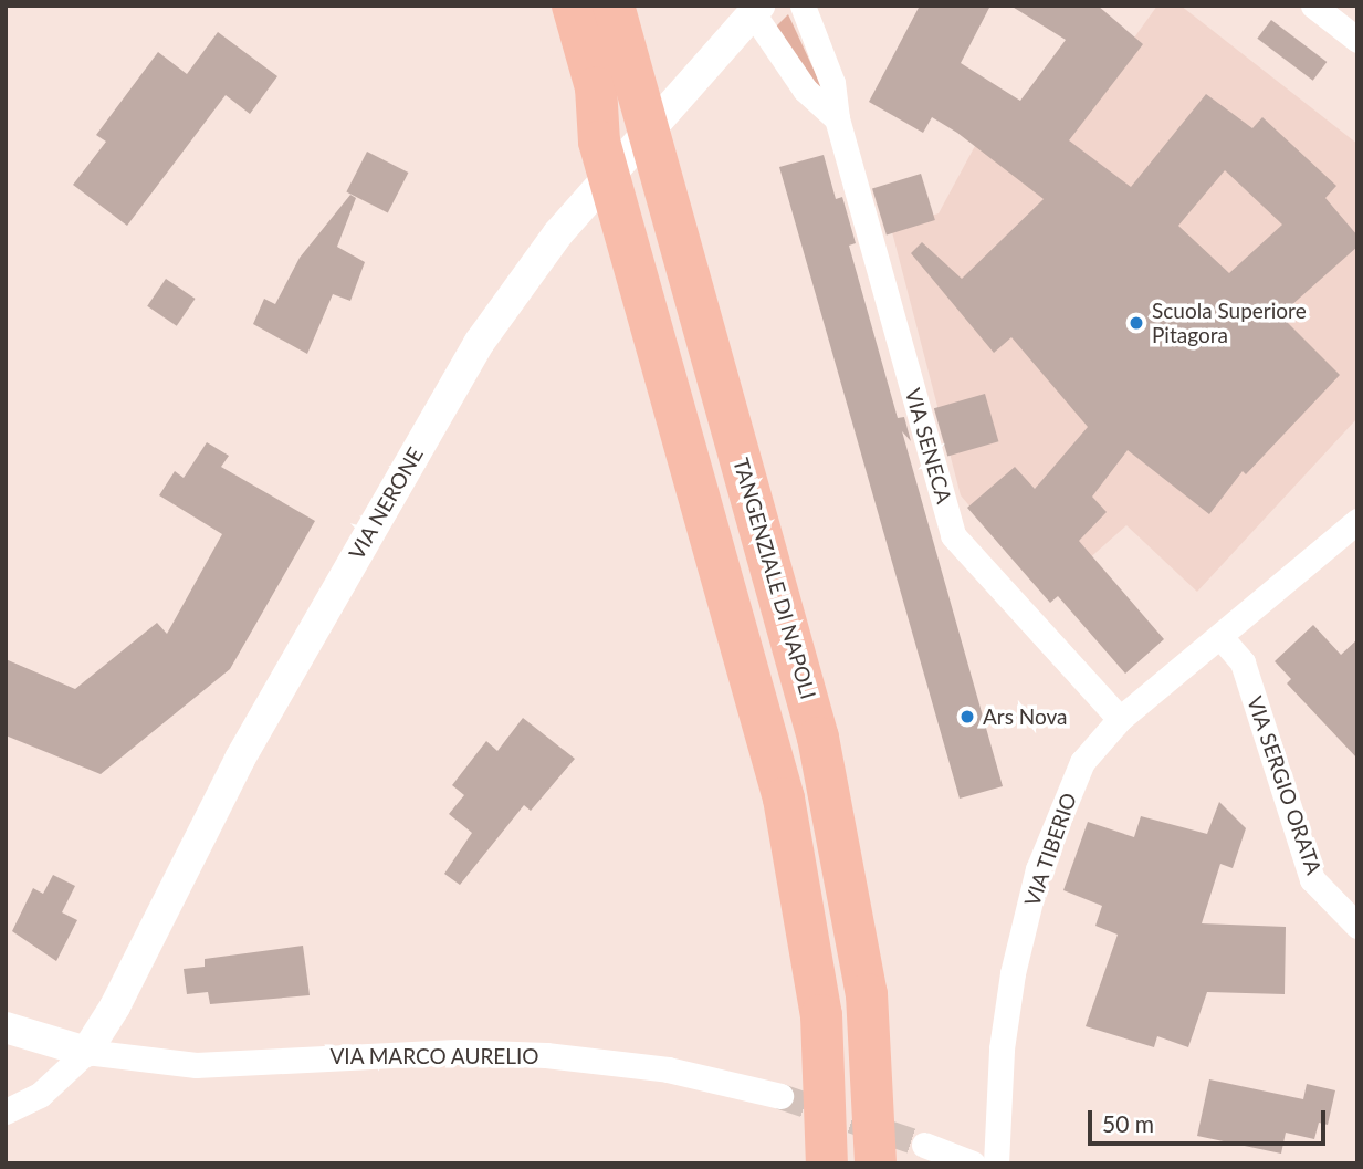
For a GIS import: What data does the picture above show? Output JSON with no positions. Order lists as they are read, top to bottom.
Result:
{
  "streets": {
    "highway": ["TANGENZIALE DI NAPOLI"],
    "street": [
      "VIA SENECA",
      "VIA NERONE",
      "VIA SERGIO ORATA",
      "VIA TIBERIO",
      "VIA MARCO AURELIO"
    ]
  },
  "crossings": [
    ["VIA SENECA", "VIA TIBERIO"],
    ["VIA NERONE", "VIA MARCO AURELIO"],
    ["VIA SERGIO ORATA", "VIA TIBERIO"]
  ],
  "places": ["Scuola Superiore Pitagora", "Ars Nova"],
  "scale_bar": "50 m"
}
